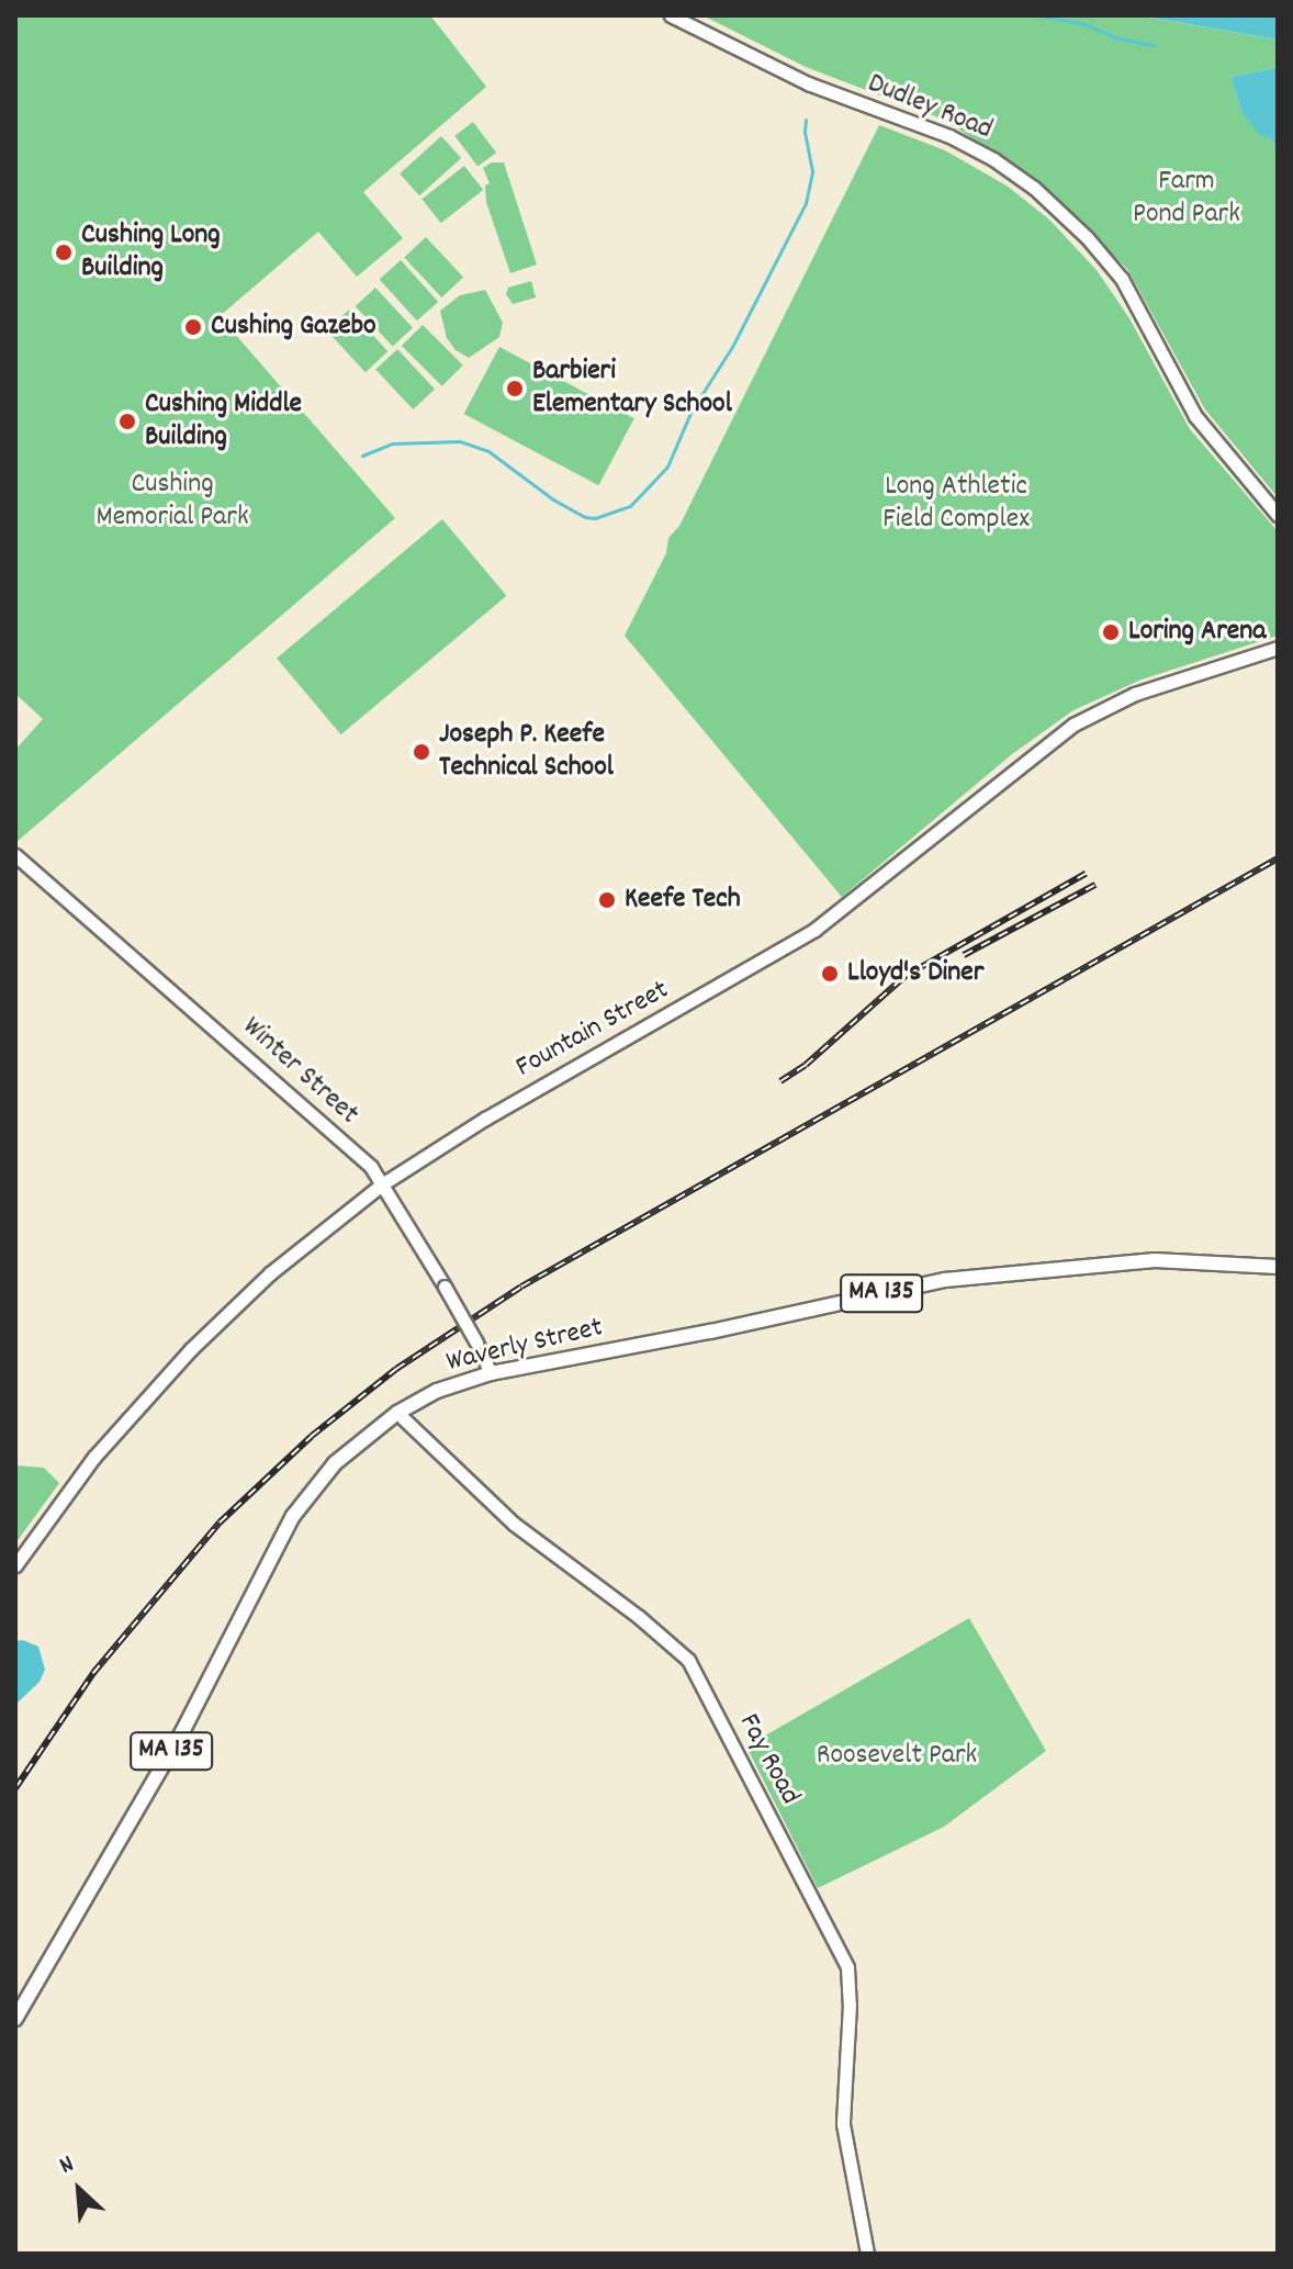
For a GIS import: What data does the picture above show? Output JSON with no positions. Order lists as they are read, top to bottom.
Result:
{
  "streets": {
    "main road": ["MA 135", "Waverly Street"],
    "street": [
      "Dudley Road",
      "Fountain Street",
      "Winter Street",
      "Fay Road"
    ]
  },
  "crossings": [
    ["Fountain Street", "Winter Street"],
    ["Winter Street", "Waverly Street"],
    ["Waverly Street", "Fay Road"]
  ],
  "parks": [
    "Farm Pond Park",
    "Cushing Memorial Park",
    "Long Athletic Field Complex",
    "Roosevelt Park"
  ],
  "places": [
    "Cushing Long Building",
    "Cushing Gazebo",
    "Barbieri Elementary School",
    "Cushing Middle Building",
    "Loring Arena",
    "Joseph P. Keefe Technical School",
    "Keefe Tech",
    "Lloyd's Diner"
  ],
  "north": "top left"
}
